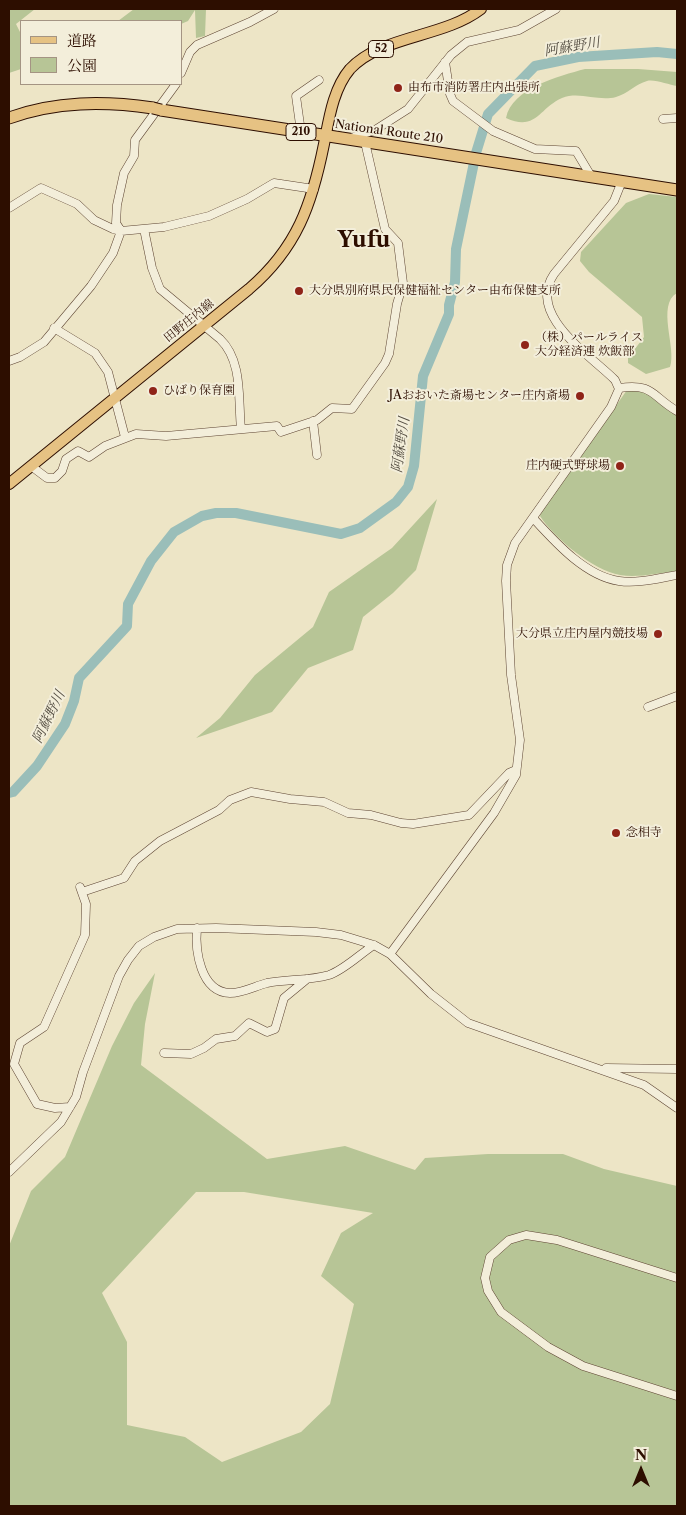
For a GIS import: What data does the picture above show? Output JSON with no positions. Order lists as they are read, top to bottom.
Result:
{
  "streets": {
    "highway": ["210", "National Route 210"],
    "main road": ["52", "田野庄内線"]
  },
  "crossings": [
    ["52", "National Route 210"],
    ["52", "田野庄内線"],
    ["National Route 210", "田野庄内線"]
  ],
  "districts": ["Yufu"],
  "water": ["阿蘇野川"],
  "places": [
    "由布市消防署庄内出張所",
    "大分県別府県民保健福祉センター由布保健支所",
    "（株）パールライス 大分経済連 炊飯部",
    "ひばり保育園",
    "JAおおいた斎場センター庄内斎場",
    "庄内硬式野球場",
    "大分県立庄内屋内競技場",
    "念相寺"
  ],
  "legend": ["道路", "公園"],
  "north": "top"
}
